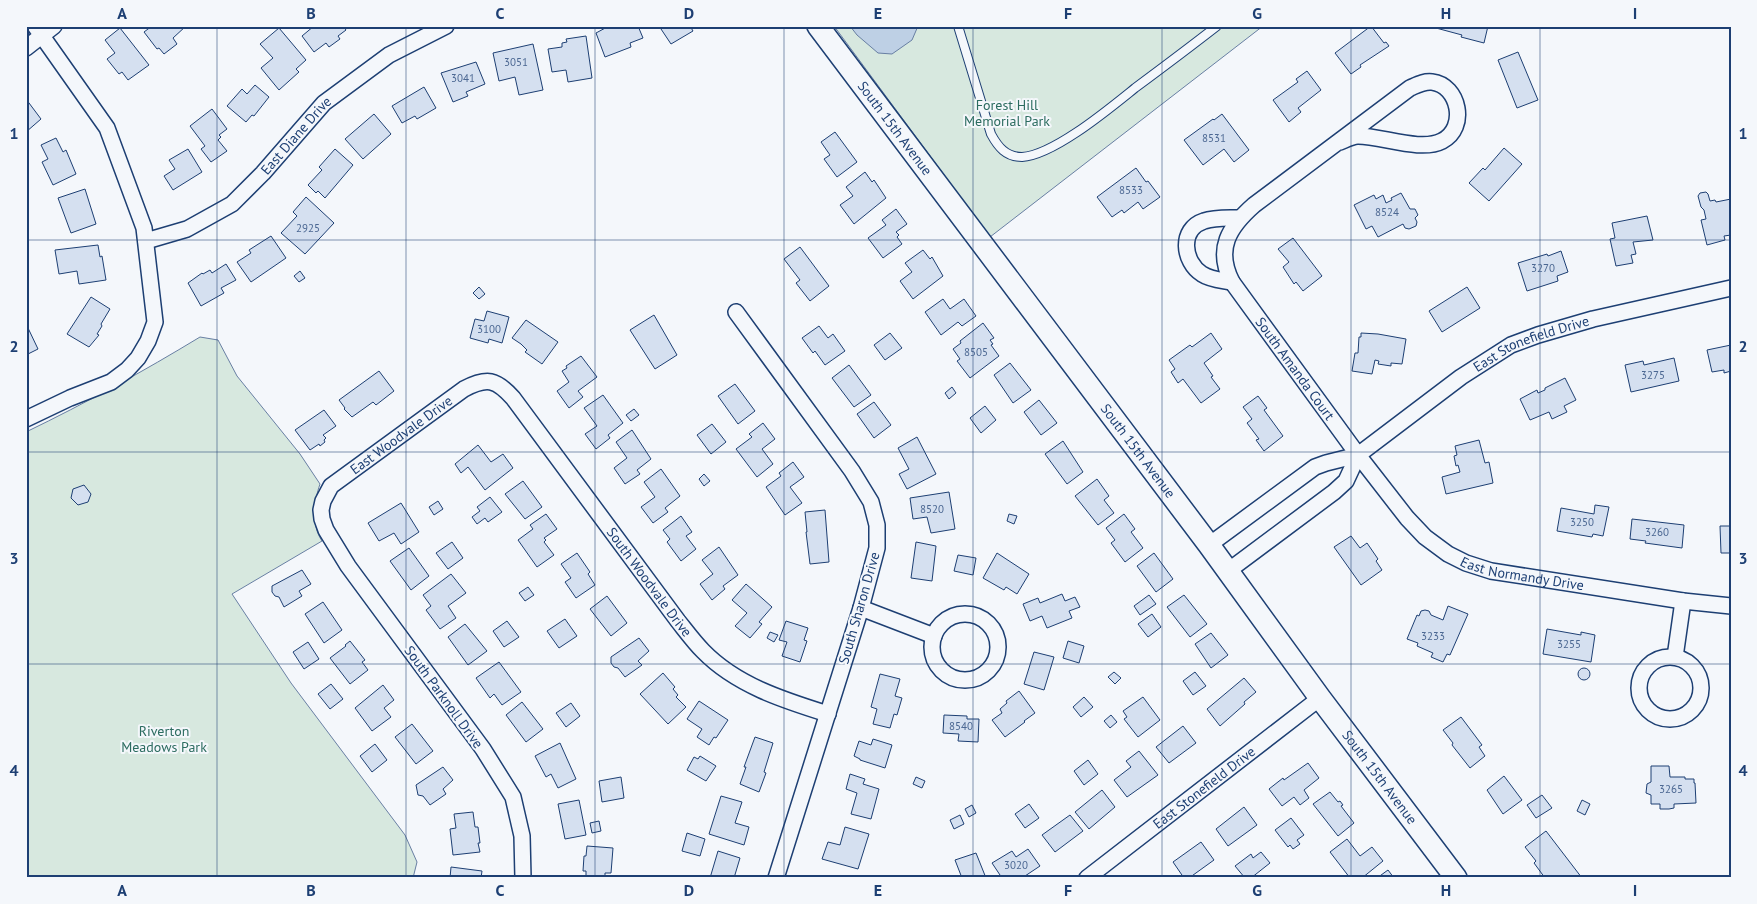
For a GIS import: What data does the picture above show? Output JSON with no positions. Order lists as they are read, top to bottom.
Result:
{
  "streets": {
    "street": [
      "South 15th Avenue",
      "East Diane Drive",
      "East Stonefield Drive",
      "South Amanda Court",
      "East Woodvale Drive",
      "East Normandy Drive",
      "South Woodvale Drive",
      "South Sharon Drive",
      "South Parknoll Drive"
    ]
  },
  "crossings": [
    ["South 15th Avenue", "East Stonefield Drive"],
    ["East Stonefield Drive", "South Amanda Court"],
    ["East Stonefield Drive", "East Normandy Drive"],
    ["South Amanda Court", "East Normandy Drive"],
    ["East Woodvale Drive", "South Woodvale Drive"],
    ["East Woodvale Drive", "South Parknoll Drive"],
    ["South Woodvale Drive", "South Sharon Drive"]
  ],
  "parks": ["Forest Hill Memorial Park", "Riverton Meadows Park"],
  "house_numbers": [
    "3051",
    "3041",
    "8531",
    "8533",
    "8524",
    "2925",
    "3270",
    "3100",
    "8505",
    "3275",
    "8520",
    "3250",
    "3260",
    "3233",
    "3255",
    "8540",
    "3265",
    "3020"
  ],
  "grid": {
    "columns": [
      "A",
      "B",
      "C",
      "D",
      "E",
      "F",
      "G",
      "H",
      "I"
    ],
    "rows": [
      "1",
      "2",
      "3",
      "4"
    ]
  }
}
